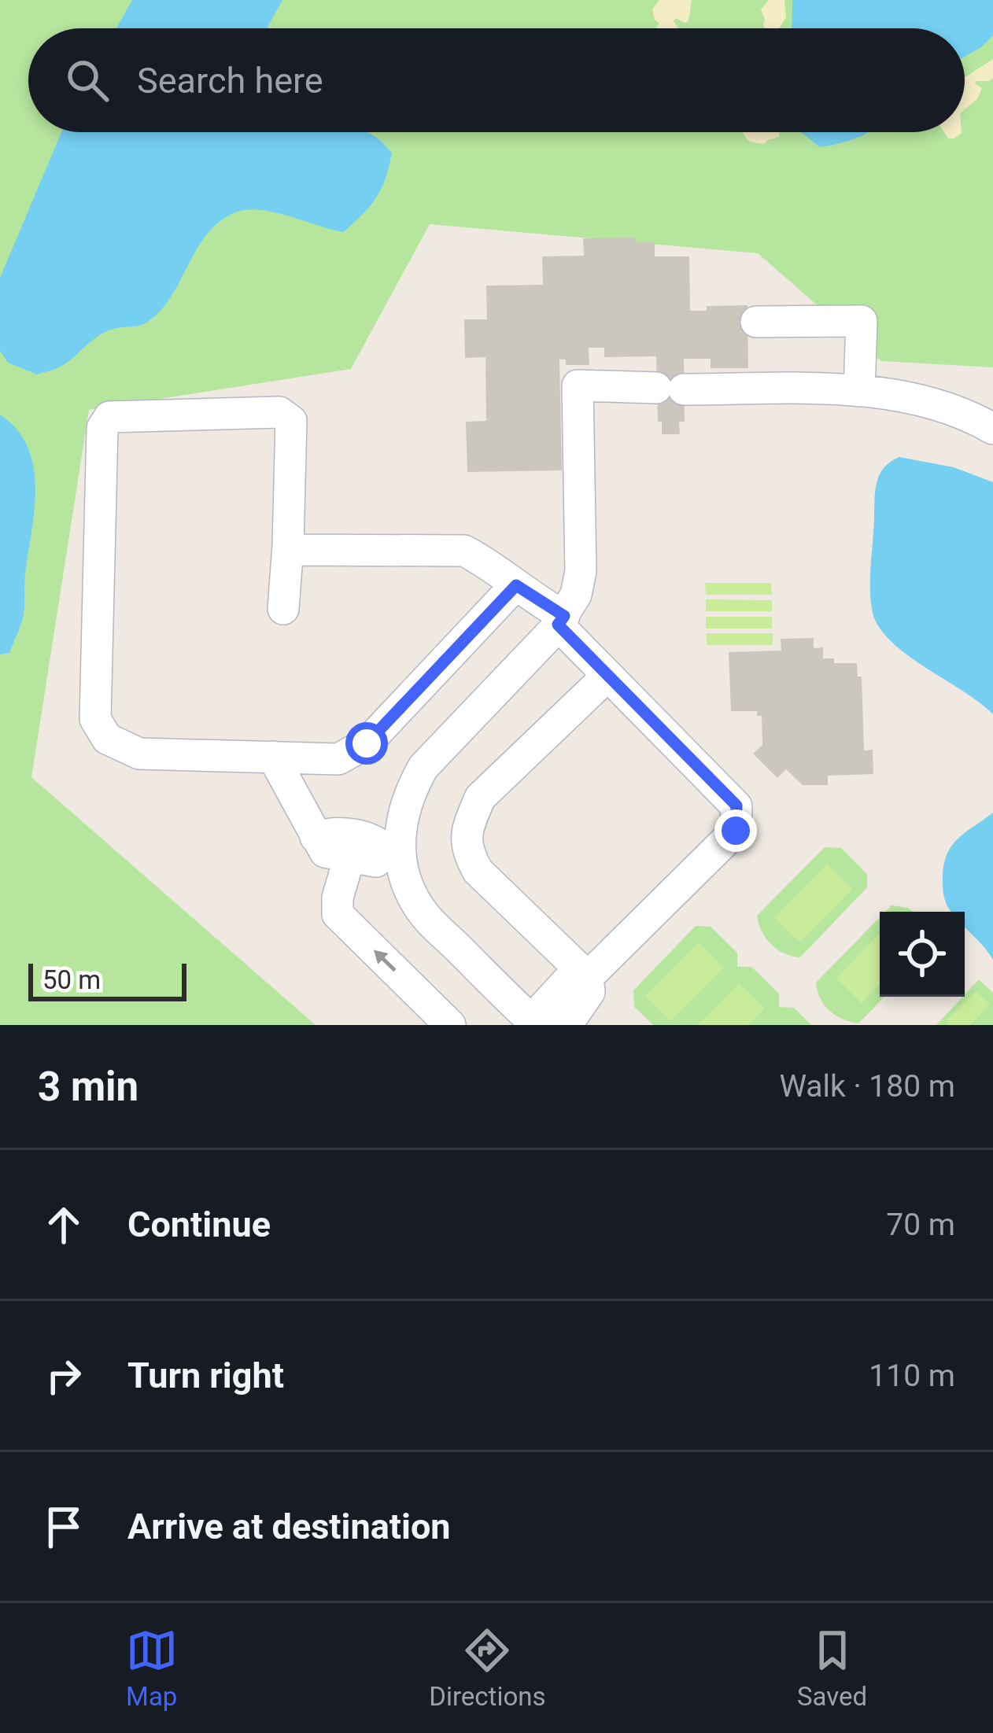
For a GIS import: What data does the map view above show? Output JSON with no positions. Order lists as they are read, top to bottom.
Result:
{
  "scale_bar": "50 m",
  "page": {
    "search": "Search here",
    "scale": "50 m",
    "heading": ["3 min", "Walk · 180 m"],
    "list": [
      ["Continue", "70 m"],
      ["Turn right", "110 m"],
      "Arrive at destination"
    ],
    "nav": ["Map", "Directions", "Saved"]
  }
}
